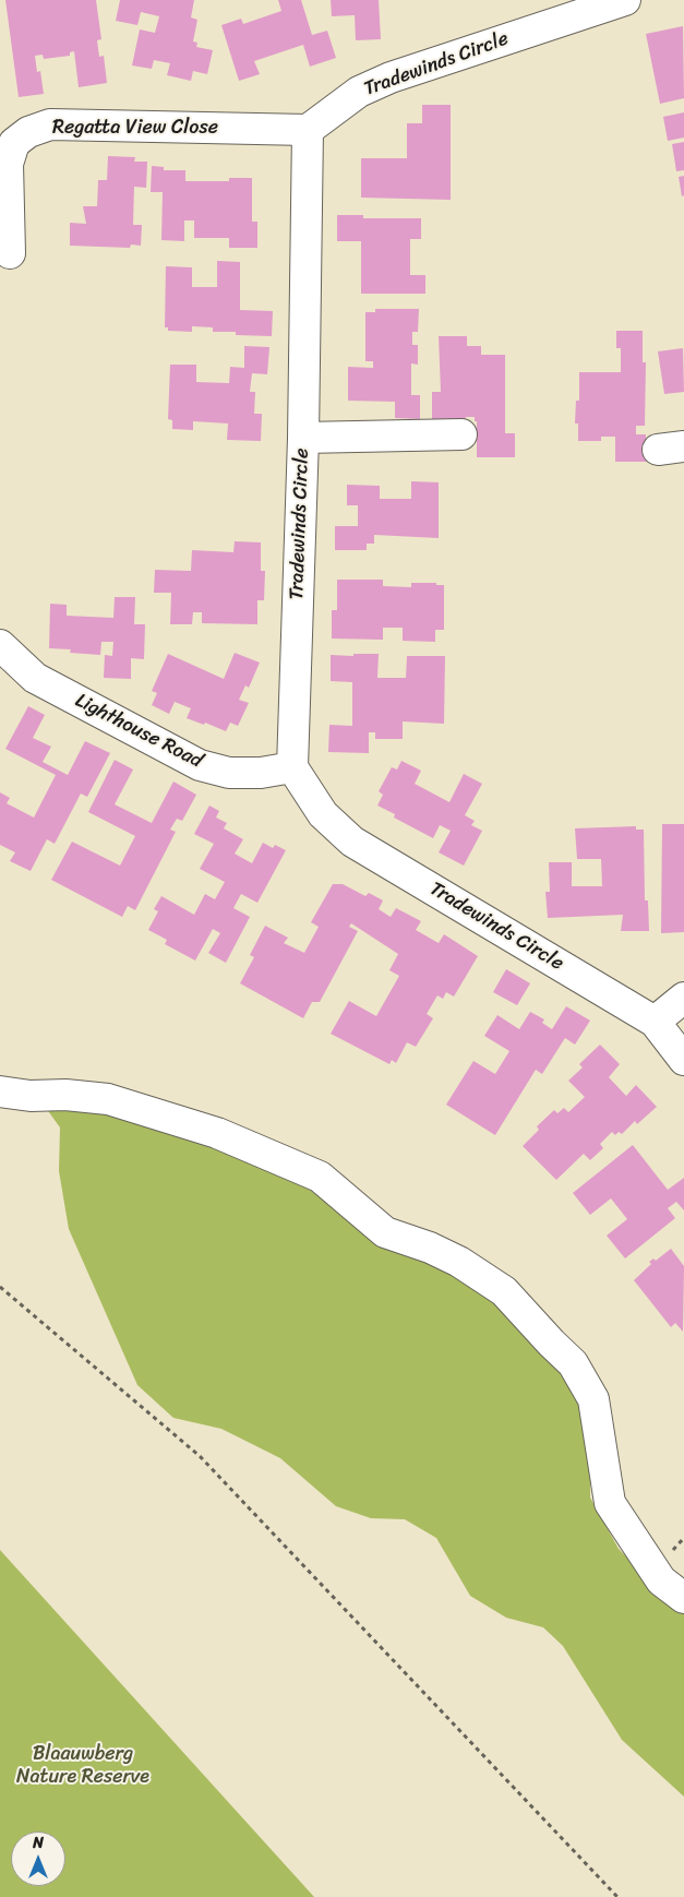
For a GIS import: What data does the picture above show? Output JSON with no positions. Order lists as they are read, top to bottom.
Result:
{
  "streets": {
    "street": ["Tradewinds Circle", "Regatta View Close", "Lighthouse Road"]
  },
  "crossings": [
    ["Tradewinds Circle", "Regatta View Close"],
    ["Tradewinds Circle", "Lighthouse Road"]
  ],
  "parks": ["Blaauwberg Nature Reserve"],
  "north": "top"
}
